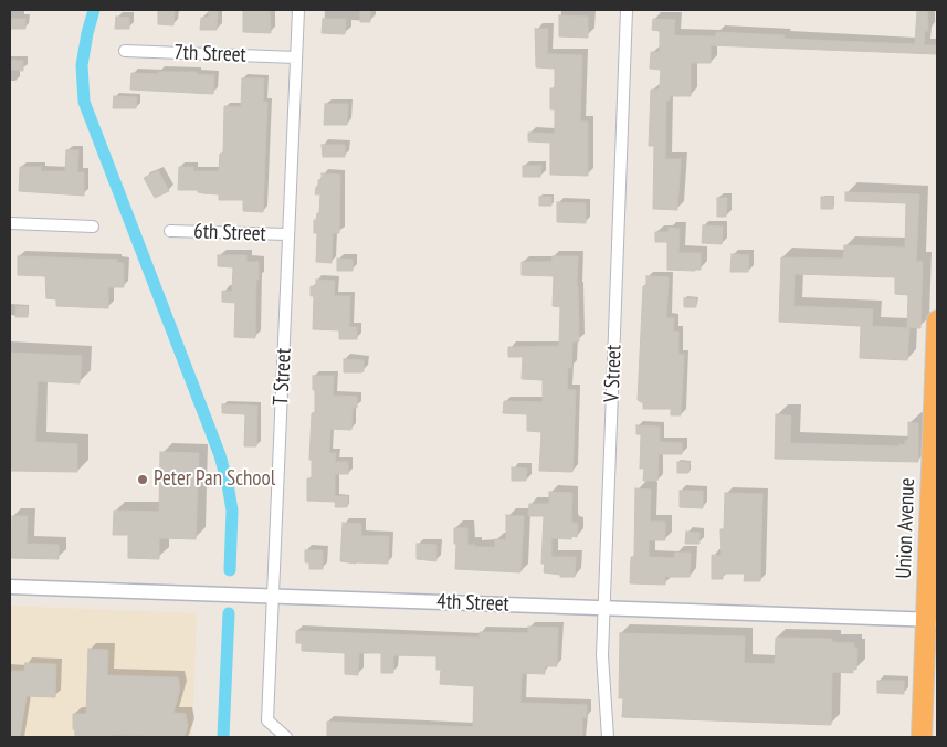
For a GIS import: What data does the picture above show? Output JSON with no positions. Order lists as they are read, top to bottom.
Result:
{
  "streets": {
    "highway": ["Union Avenue"],
    "street": [
      "7th Street",
      "6th Street",
      "V Street",
      "T Street",
      "4th Street"
    ]
  },
  "crossings": [
    ["7th Street", "T Street"],
    ["6th Street", "T Street"],
    ["V Street", "4th Street"],
    ["T Street", "4th Street"],
    ["Union Avenue", "4th Street"]
  ],
  "places": ["Peter Pan School"]
}
